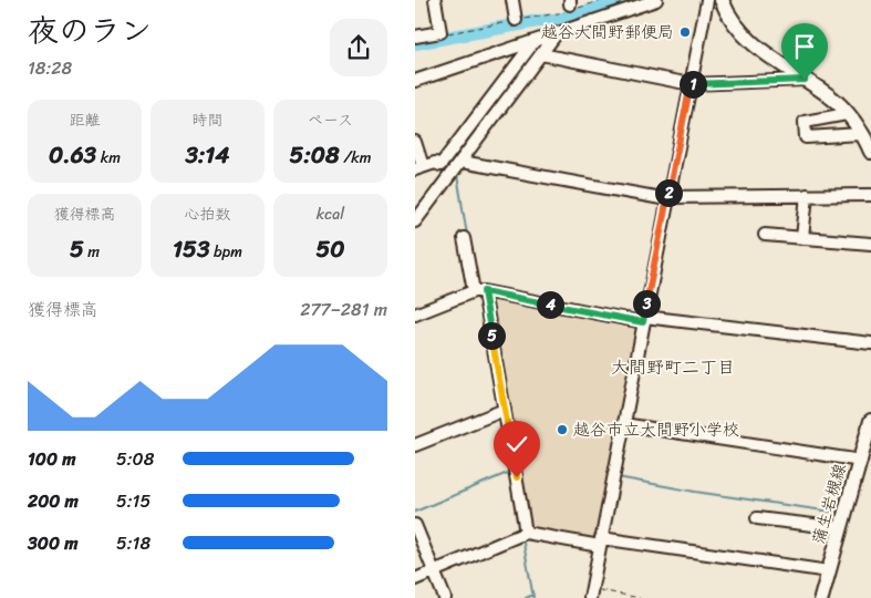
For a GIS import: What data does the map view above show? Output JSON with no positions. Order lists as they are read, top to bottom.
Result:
{
  "streets": {
    "main road": ["蒲生岩槻線"]
  },
  "districts": ["大間野町二丁目"],
  "places": ["越谷大間野郵便局", "越谷市立大間野小学校"],
  "page": {
    "heading": ["夜のラン", "18:28"],
    "pins": [
      "1",
      "2",
      "3",
      "4",
      "5"
    ],
    "stats": [
      ["距離", "0.63 km"],
      ["時間", "3:14"],
      ["ペース", "5:08 /km"],
      ["獲得標高", "5 m"],
      ["心拍数", "153 bpm"],
      ["kcal", "50"]
    ],
    "chart": ["獲得標高", "277–281 m"],
    "list": [
      {
        "name": "100 m",
        "note": "5:08"
      },
      {
        "name": "200 m",
        "note": "5:15"
      },
      {
        "name": "300 m",
        "note": "5:18"
      }
    ]
  }
}
